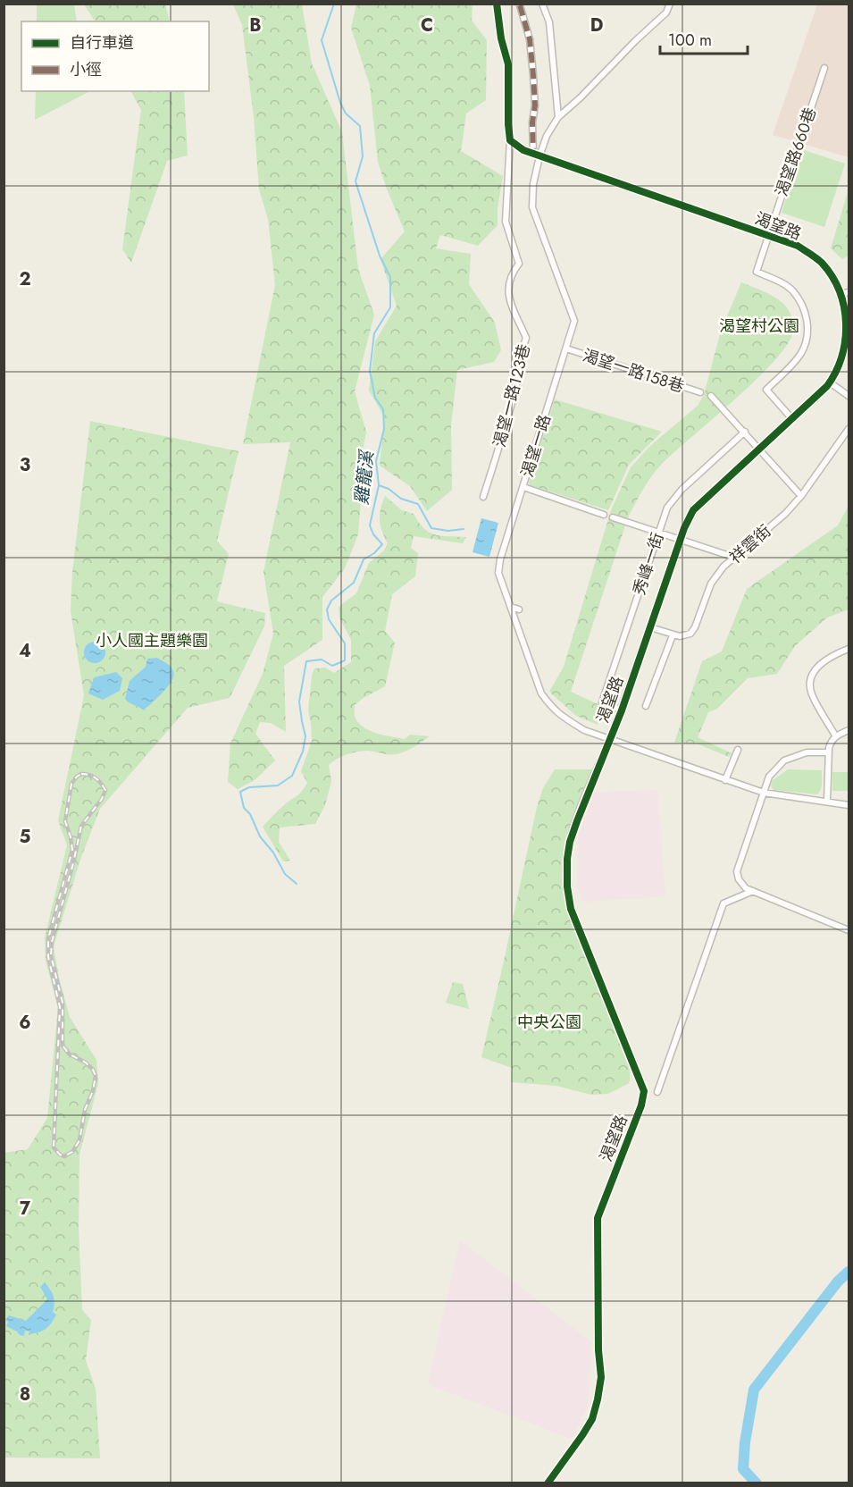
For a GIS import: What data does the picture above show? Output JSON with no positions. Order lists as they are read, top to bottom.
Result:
{
  "streets": {
    "street": [
      "渴望路660巷",
      "渴望路",
      "渴望一路158巷",
      "渴望一路123巷",
      "渴望一路",
      "祥雲街",
      "秀峰一街"
    ]
  },
  "crossings": [
    ["渴望路660巷", "渴望路"],
    ["渴望路", "渴望一路123巷"],
    ["渴望路", "渴望一路"],
    ["渴望路", "秀峰一街"],
    ["渴望一路158巷", "渴望一路"]
  ],
  "water": ["雞籠溪"],
  "parks": ["渴望村公園", "小人國主題樂園", "中央公園"],
  "legend": ["自行車道", "小徑"],
  "scale_bar": "100 m",
  "grid": {
    "columns": ["B", "C", "D"],
    "rows": [
      "2",
      "3",
      "4",
      "5",
      "6",
      "7",
      "8"
    ]
  }
}
